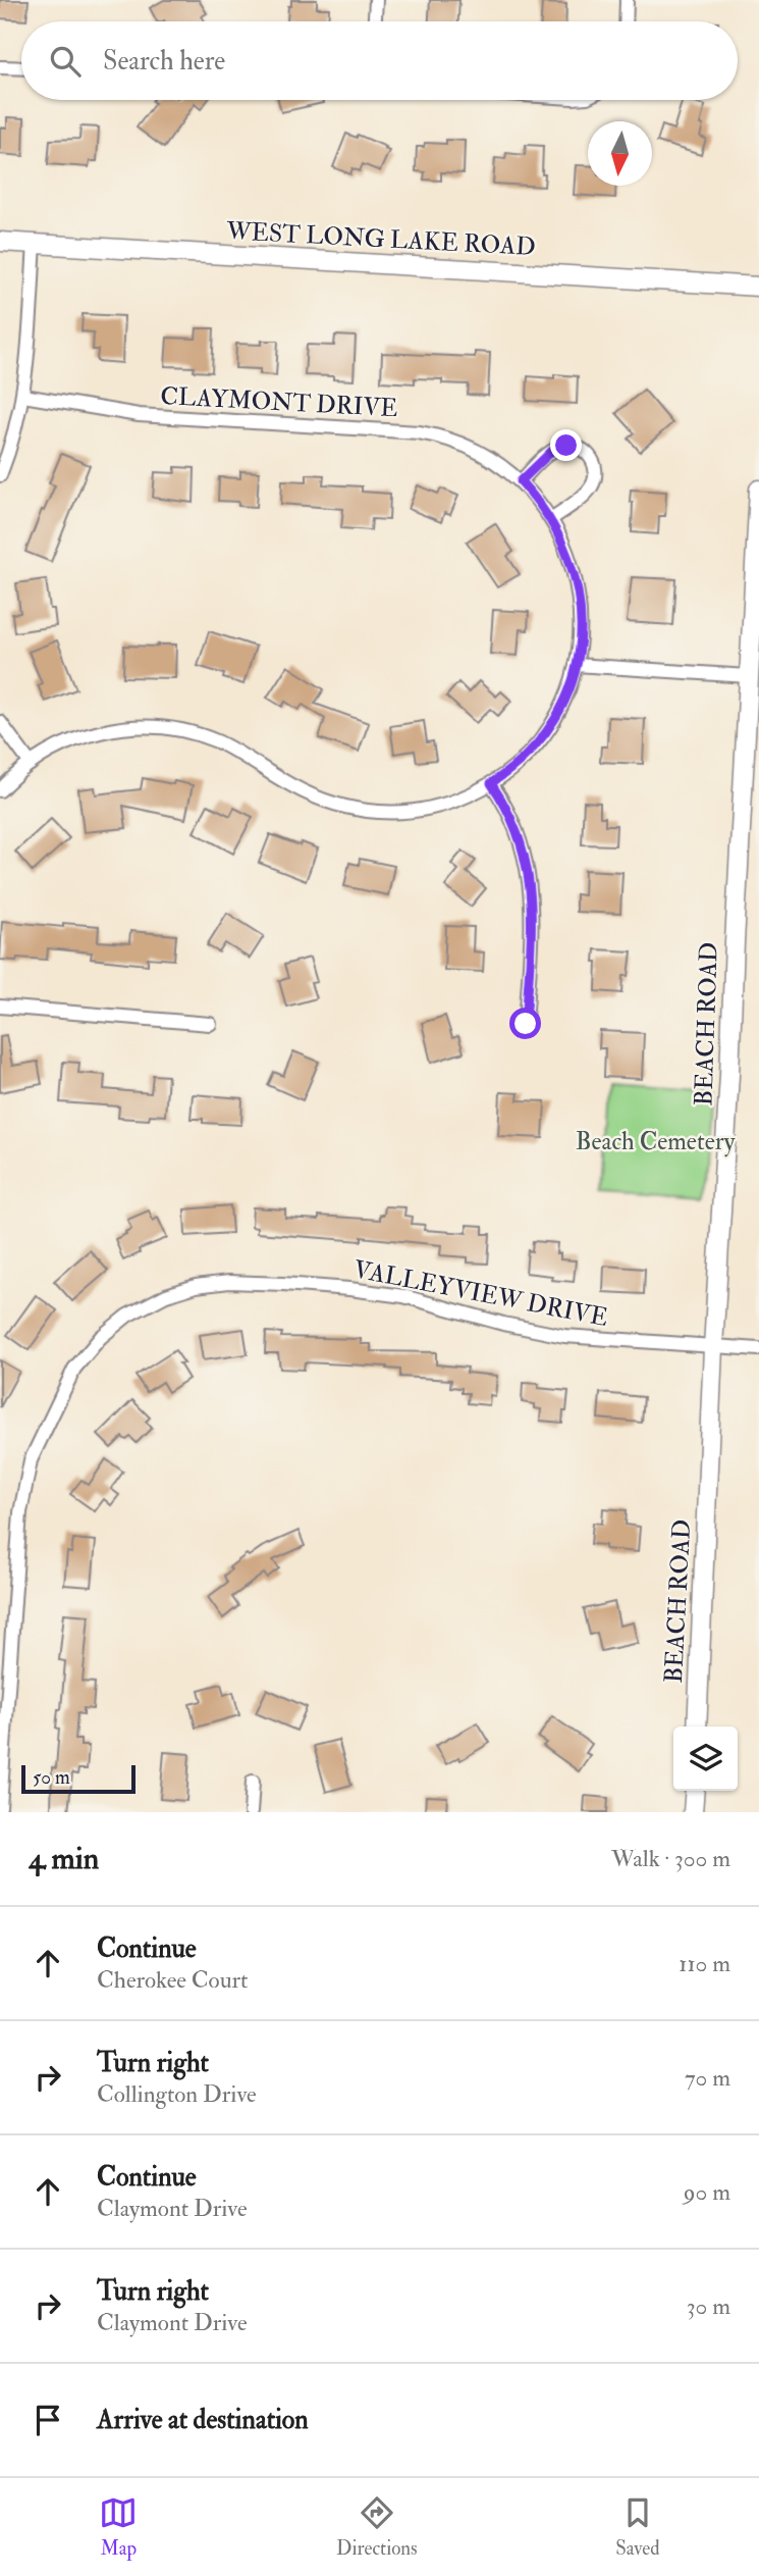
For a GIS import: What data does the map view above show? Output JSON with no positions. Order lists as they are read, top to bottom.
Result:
{
  "streets": {
    "street": [
      "WEST LONG LAKE ROAD",
      "CLAYMONT DRIVE",
      "BEACH ROAD",
      "VALLEYVIEW DRIVE"
    ]
  },
  "crossings": [
    ["BEACH ROAD", "VALLEYVIEW DRIVE"]
  ],
  "parks": ["Beach Cemetery"],
  "scale_bar": "50 m",
  "north": "bottom",
  "page": {
    "search": "Search here",
    "scale": "50 m",
    "heading": ["4 min", "Walk · 300 m"],
    "list": [
      ["Continue", "Cherokee Court", "110 m"],
      ["Turn right", "Collington Drive", "70 m"],
      ["Continue", "Claymont Drive", "90 m"],
      ["Turn right", "Claymont Drive", "30 m"],
      "Arrive at destination"
    ],
    "nav": ["Map", "Directions", "Saved"]
  }
}
